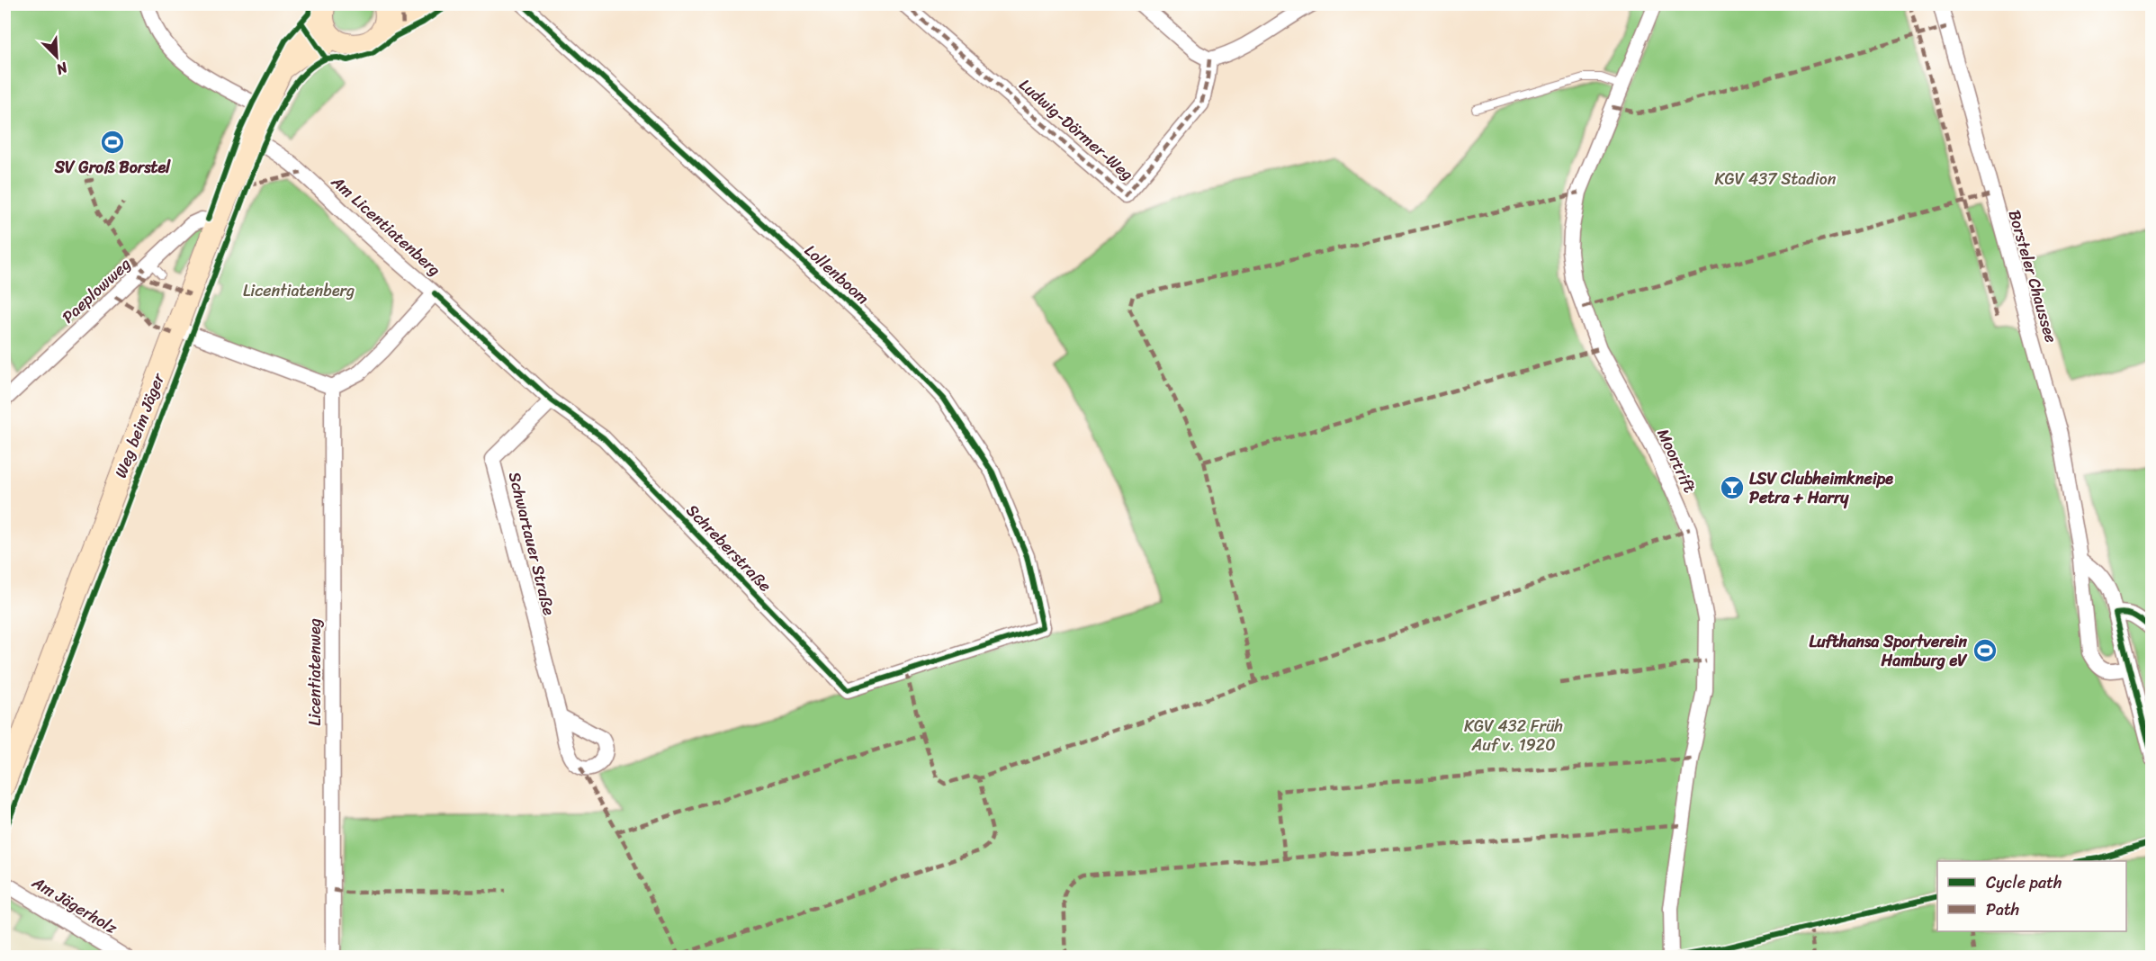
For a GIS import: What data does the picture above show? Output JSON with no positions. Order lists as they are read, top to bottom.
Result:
{
  "streets": {
    "street": [
      "Ludwig-Dörmer-Weg",
      "Am Licentiatenberg",
      "Lollenboom",
      "Borsteler Chaussee",
      "Paeplowweg",
      "Weg beim Jäger",
      "Moortrift",
      "Schwartauer Straße",
      "Schreberstraße",
      "Licentiatenweg",
      "Am Jägerholz"
    ]
  },
  "crossings": [
    ["Am Licentiatenberg", "Weg beim Jäger"],
    ["Am Licentiatenberg", "Schreberstraße"],
    ["Am Licentiatenberg", "Licentiatenweg"],
    ["Lollenboom", "Schreberstraße"],
    ["Paeplowweg", "Weg beim Jäger"],
    ["Schwartauer Straße", "Schreberstraße"]
  ],
  "parks": ["KGV 437 Stadion", "Licentiatenberg", "KGV 432 Früh Auf v. 1920"],
  "places": {
    "sports": ["SV Groß Borstel", "Lufthansa Sportverein Hamburg eV"],
    "bar": ["LSV Clubheimkneipe Petra + Harry"]
  },
  "legend": ["Cycle path", "Path"],
  "north": "bottom right"
}
